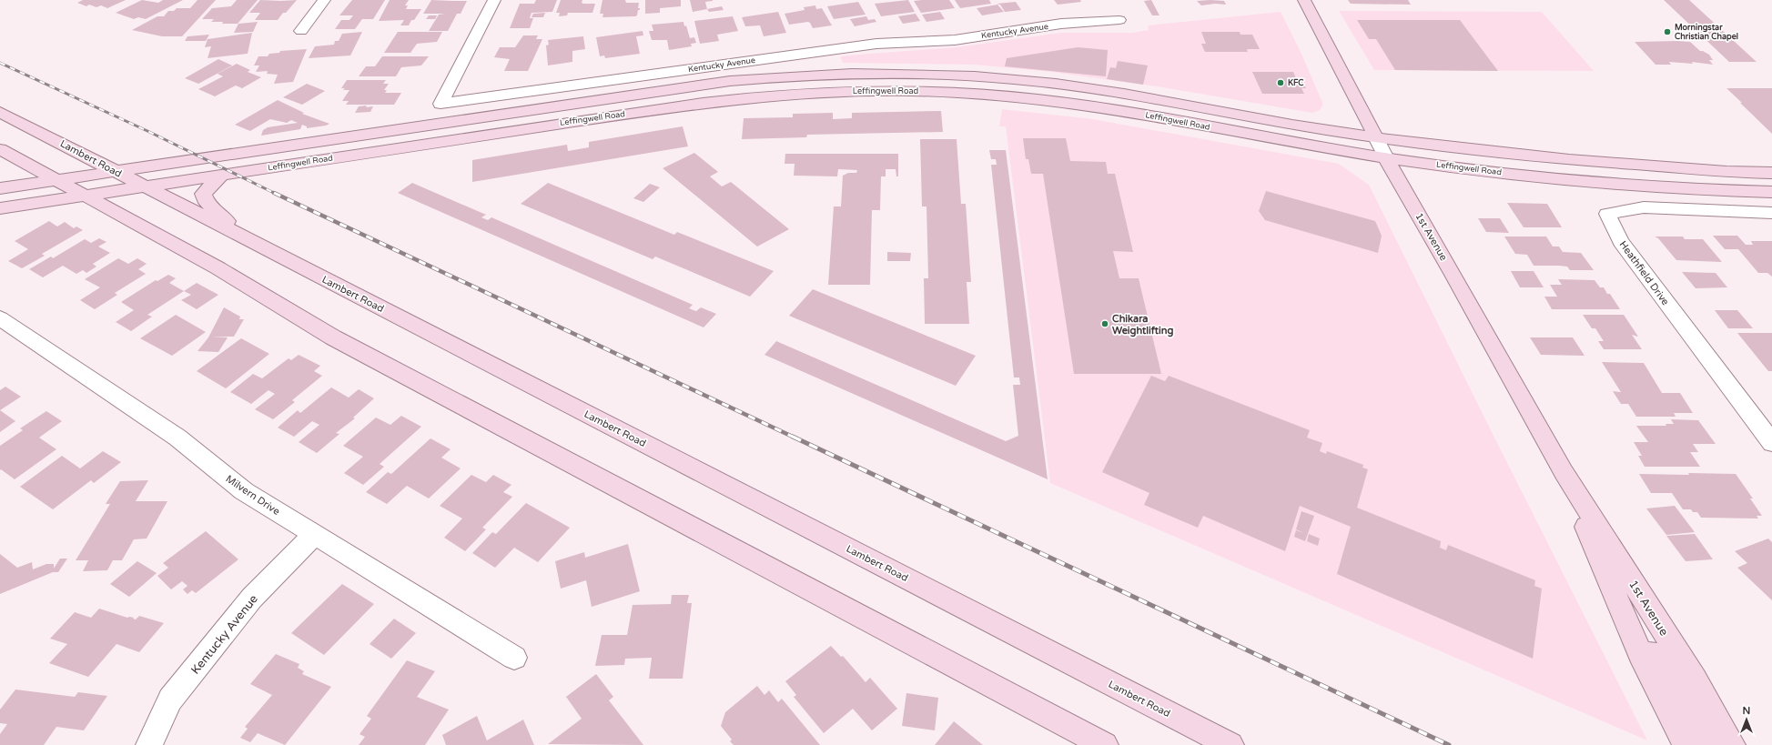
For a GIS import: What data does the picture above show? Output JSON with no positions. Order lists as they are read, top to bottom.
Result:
{
  "streets": {
    "main road": ["Leffingwell Road", "Lambert Road", "1st Avenue"],
    "street": ["Kentucky Avenue", "Heathfield Drive", "Milvern Drive"]
  },
  "crossings": [
    ["Kentucky Avenue", "Milvern Drive"],
    ["Leffingwell Road", "Lambert Road"],
    ["Leffingwell Road", "1st Avenue"]
  ],
  "places": ["Morningstar Christian Chapel", "KFC", "Chikara Weightlifting"],
  "north": "top"
}
